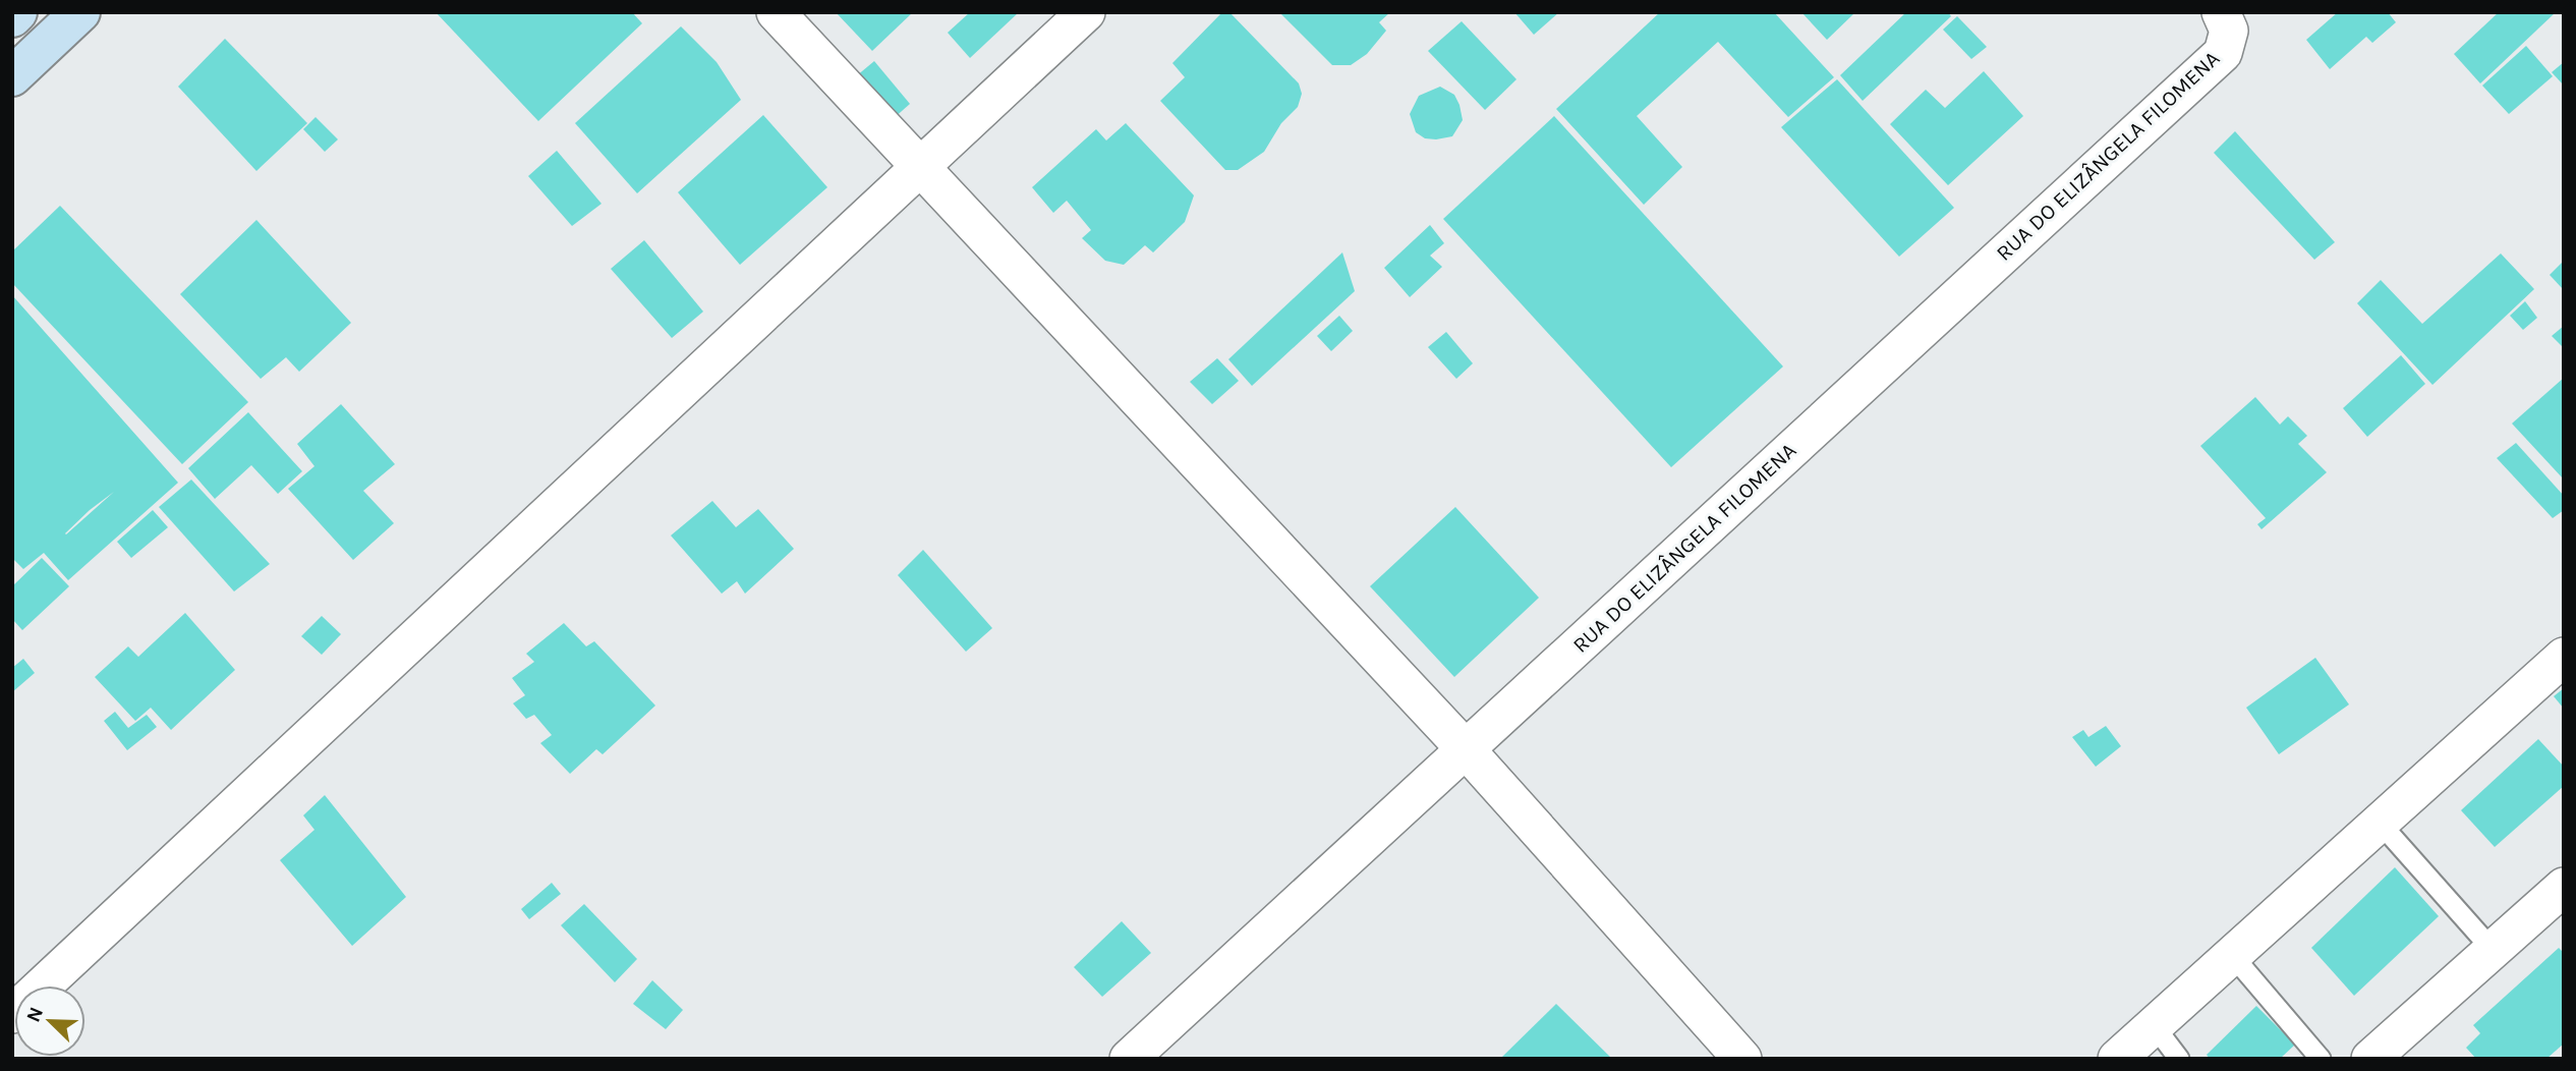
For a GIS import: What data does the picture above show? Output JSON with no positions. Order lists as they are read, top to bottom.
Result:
{
  "streets": {
    "street": ["RUA DO ELIZÂNGELA FILOMENA"]
  },
  "north": "top left"
}
